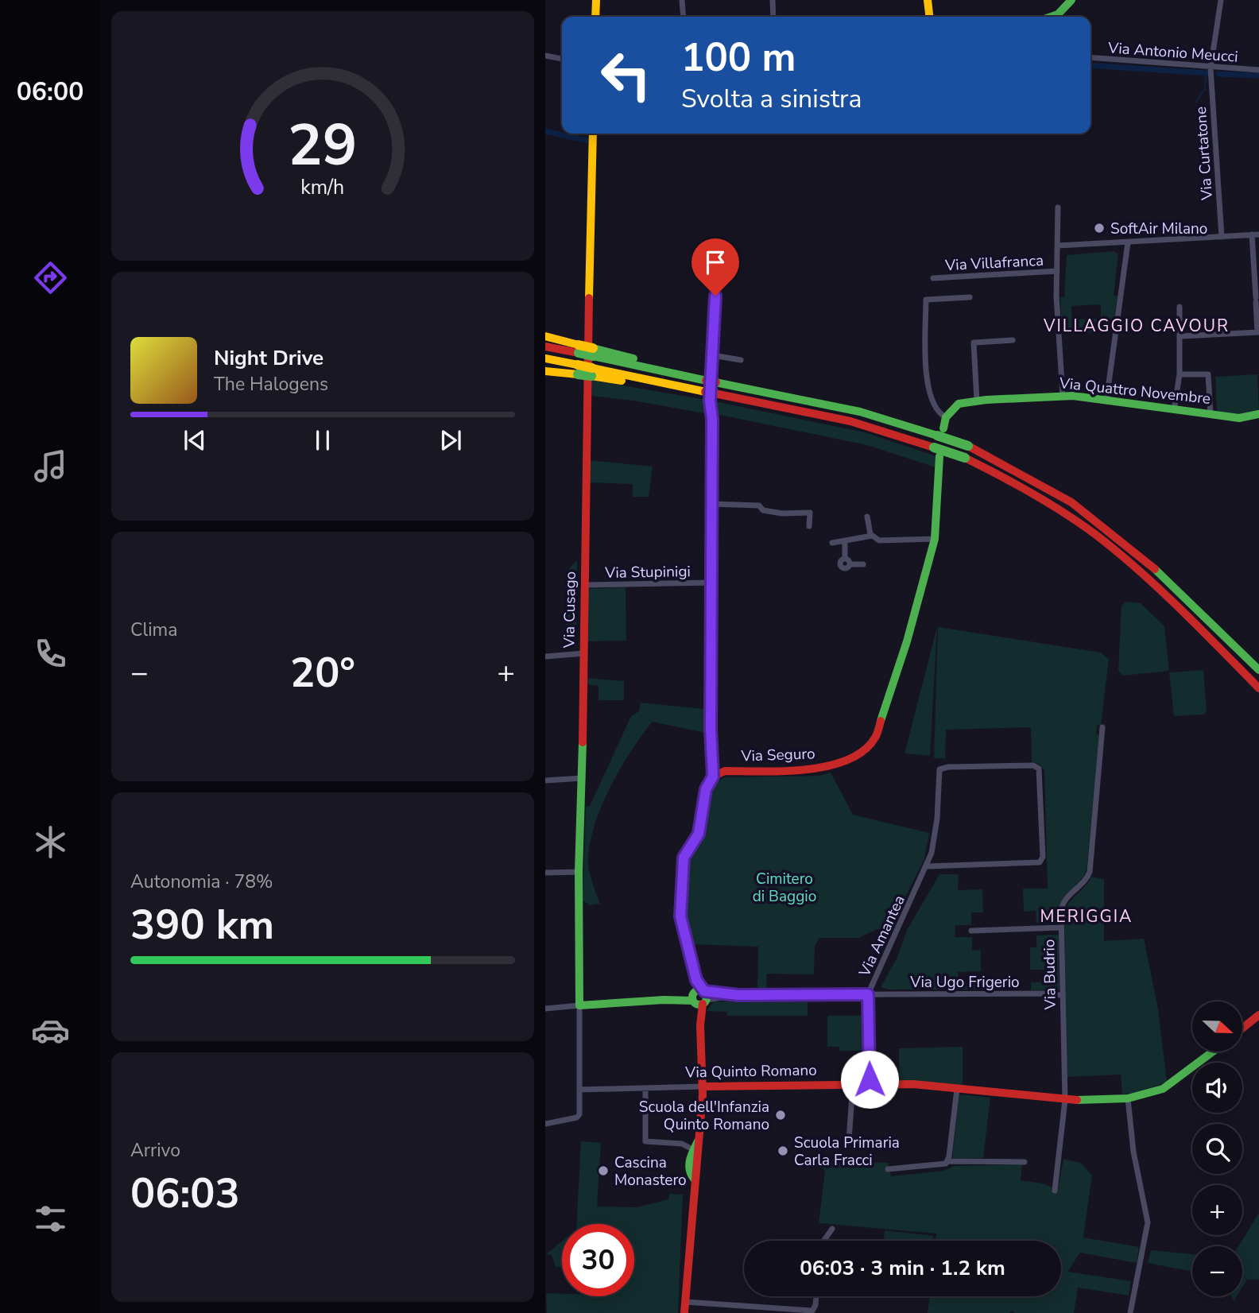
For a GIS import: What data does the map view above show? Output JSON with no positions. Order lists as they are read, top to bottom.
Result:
{
  "streets": {
    "main road": [
      "Via Quattro Novembre",
      "Via Cusago",
      "Via Seguro",
      "Via Quinto Romano"
    ],
    "street": [
      "Via Antonio Meucci",
      "Via Curtatone",
      "Via Villafranca",
      "Via Stupinigi",
      "Via Amantea",
      "Via Budrio",
      "Via Ugo Frigerio"
    ]
  },
  "crossings": [
    ["Via Antonio Meucci", "Via Curtatone"],
    ["Via Stupinigi", "Via Cusago"],
    ["Via Cusago", "Via Quinto Romano"],
    ["Via Amantea", "Via Ugo Frigerio"],
    ["Via Amantea", "Via Quinto Romano"],
    ["Via Budrio", "Via Ugo Frigerio"],
    ["Via Budrio", "Via Quinto Romano"]
  ],
  "districts": ["VILLAGGIO CAVOUR", "MERIGGIA"],
  "parks": ["Cimitero di Baggio"],
  "places": [
    "SoftAir Milano",
    "Scuola dell'Infanzia Quinto Romano",
    "Scuola Primaria Carla Fracci",
    "Cascina Monastero"
  ],
  "north": "right",
  "page": {
    "tabs": "06:00",
    "turn": ["100 m", "Svolta a sinistra"],
    "song": ["Night Drive", "The Halogens"],
    "tile": [
      "Clima",
      ["Autonomia · 78%", "390 km"],
      ["Arrivo", "06:03"]
    ],
    "heat": ["−", "20°", "+"],
    "map_buttons": ["+", "−"],
    "limit": "30",
    "trip": "06:03 · 3 min · 1.2 km",
    "gauge": ["29", "km/h"]
  }
}
